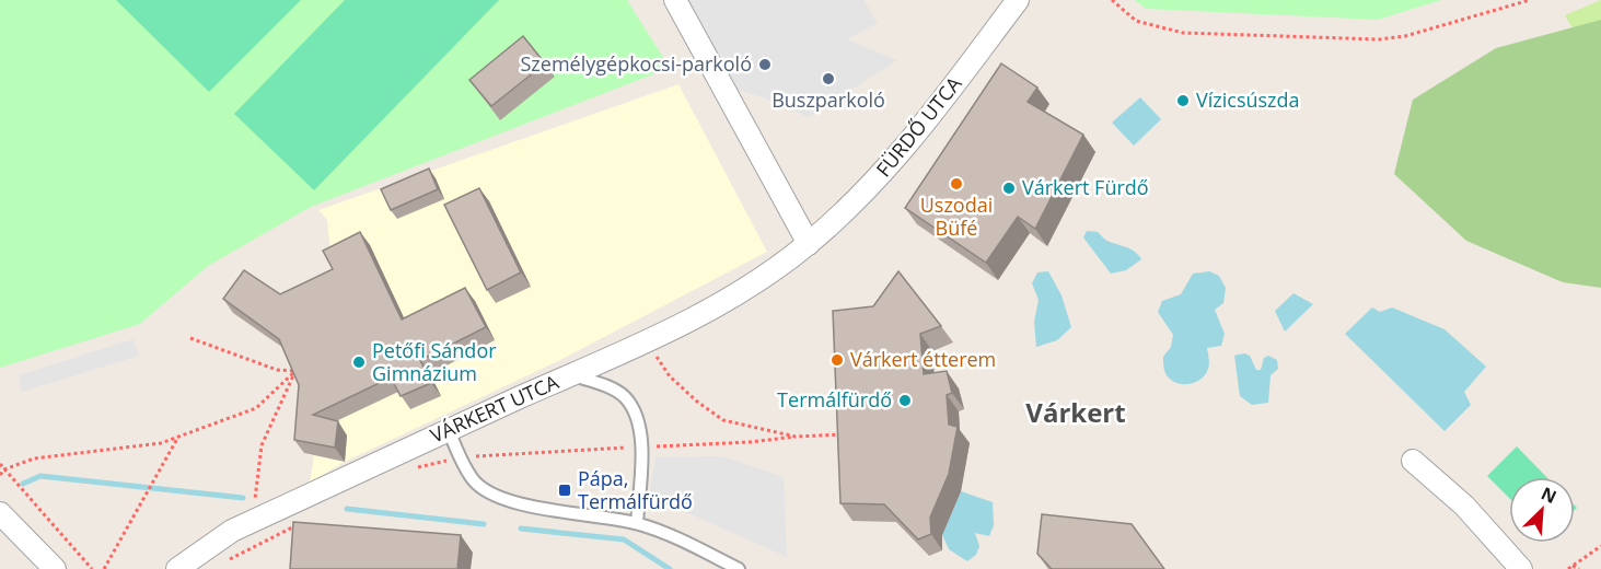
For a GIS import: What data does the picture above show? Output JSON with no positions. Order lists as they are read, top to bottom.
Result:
{
  "streets": {
    "street": ["FÜRDŐ UTCA", "VÁRKERT UTCA"]
  },
  "crossings": [
    ["FÜRDŐ UTCA", "VÁRKERT UTCA"]
  ],
  "districts": ["Várkert"],
  "places": {
    "other": [
      "Személygépkocsi-parkoló",
      "Buszparkoló",
      "Vízicsúszda",
      "Uszodai Büfé",
      "Várkert Fürdő",
      "Várkert étterem",
      "Petőfi Sándor Gimnázium",
      "Termálfürdő"
    ],
    "transit": ["Pápa, Termálfürdő"]
  },
  "north": "top right"
}
